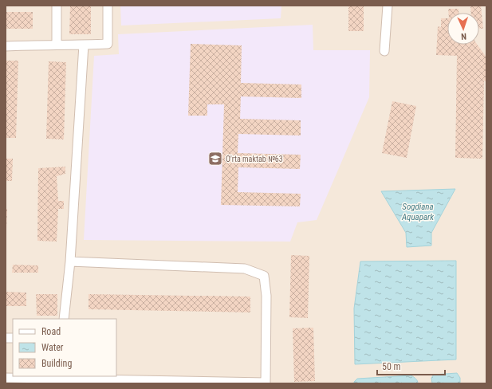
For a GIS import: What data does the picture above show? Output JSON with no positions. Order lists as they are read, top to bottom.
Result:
{
  "water": ["Sogdiana Aquapark"],
  "places": {
    "school or university": ["O'rta maktab №63"]
  },
  "legend": ["Road", "Water", "Building"],
  "scale_bar": "50 m",
  "north": "bottom"
}
